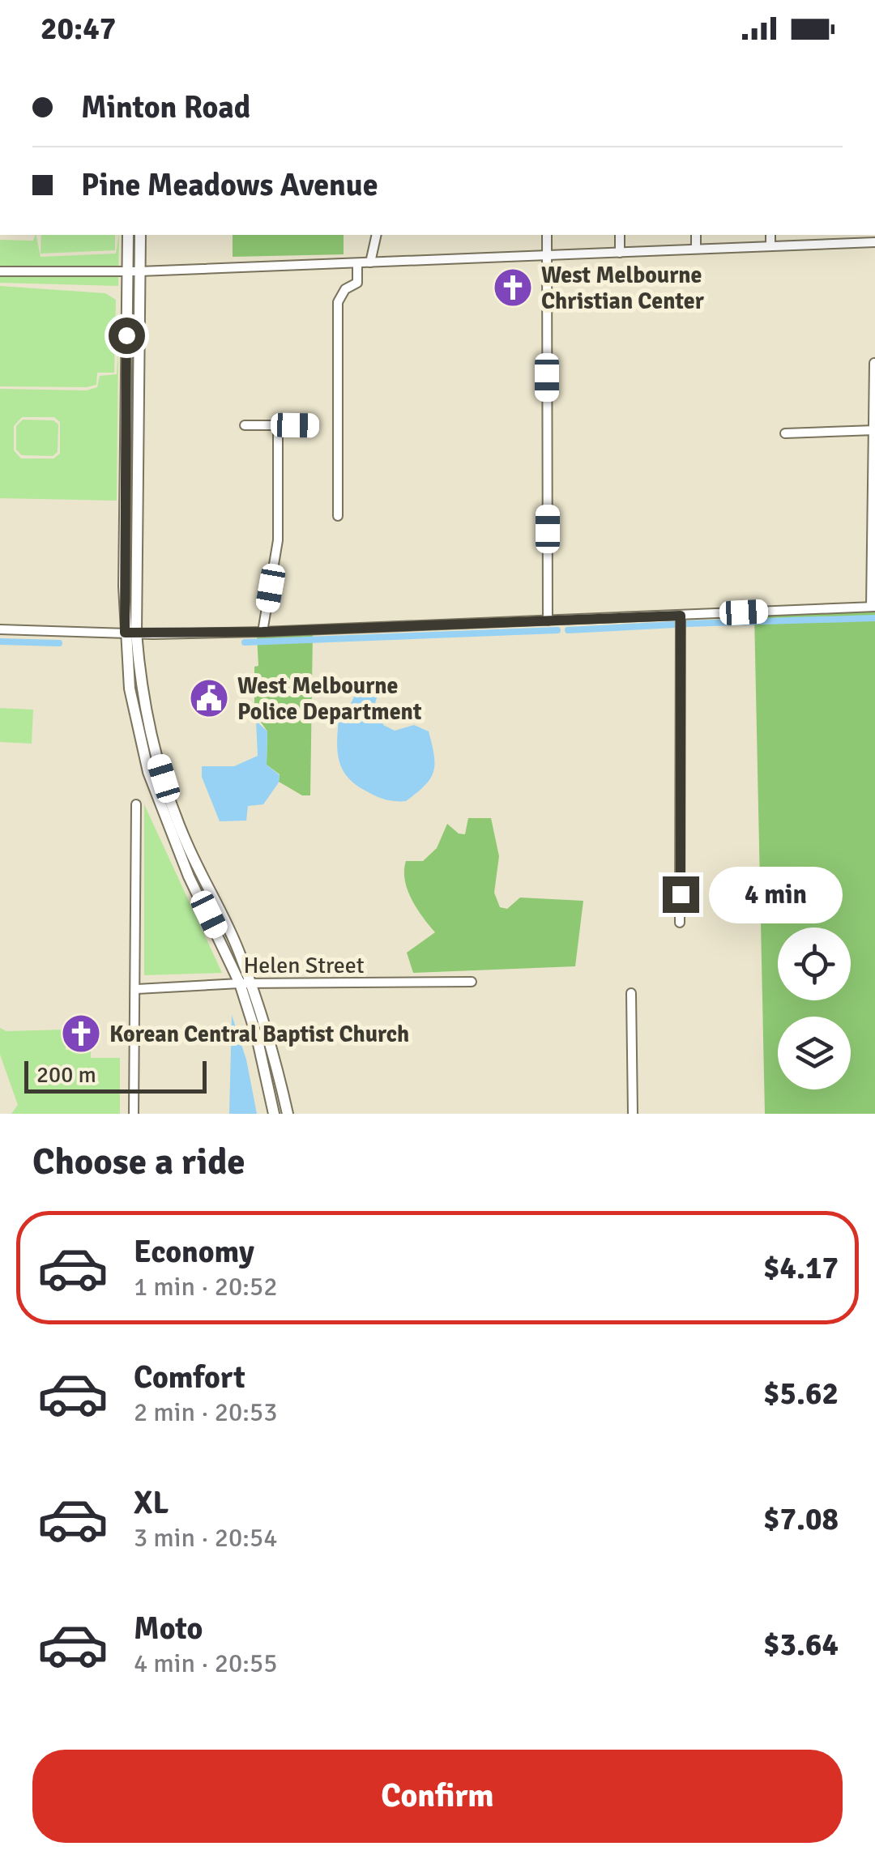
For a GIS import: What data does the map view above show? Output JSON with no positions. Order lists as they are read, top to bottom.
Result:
{
  "streets": {
    "street": ["Helen Street"]
  },
  "places": {
    "church": ["West Melbourne Christian Center", "Korean Central Baptist Church"],
    "public building": ["West Melbourne Police Department"]
  },
  "scale_bar": "200 m",
  "page": {
    "status": "20:47",
    "banner": ["Minton Road", "Pine Meadows Avenue"],
    "bubble": "4 min",
    "scale": "200 m",
    "heading": "Choose a ride",
    "list": [
      {
        "name": "Economy",
        "note": "1 min · 20:52",
        "value": "$4.17"
      },
      {
        "name": "Comfort",
        "note": "2 min · 20:53",
        "value": "$5.62"
      },
      {
        "name": "XL",
        "note": "3 min · 20:54",
        "value": "$7.08"
      },
      {
        "name": "Moto",
        "note": "4 min · 20:55",
        "value": "$3.64"
      }
    ],
    "buttons": "Confirm"
  }
}
